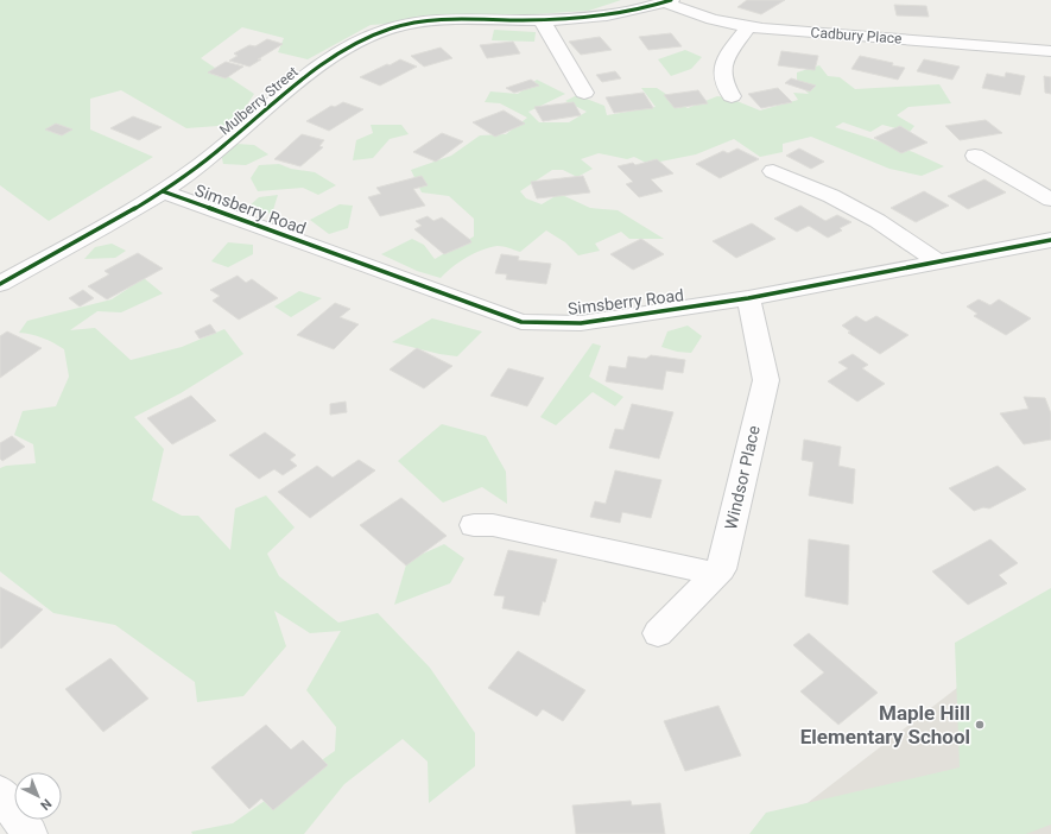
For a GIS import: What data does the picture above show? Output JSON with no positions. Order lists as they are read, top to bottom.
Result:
{
  "streets": {
    "street": [
      "Cadbury Place",
      "Mulberry Street",
      "Simsberry Road",
      "Windsor Place"
    ]
  },
  "crossings": [
    ["Cadbury Place", "Mulberry Street"],
    ["Mulberry Street", "Simsberry Road"],
    ["Simsberry Road", "Windsor Place"]
  ],
  "places": ["Maple Hill Elementary School"],
  "north": "bottom right"
}
